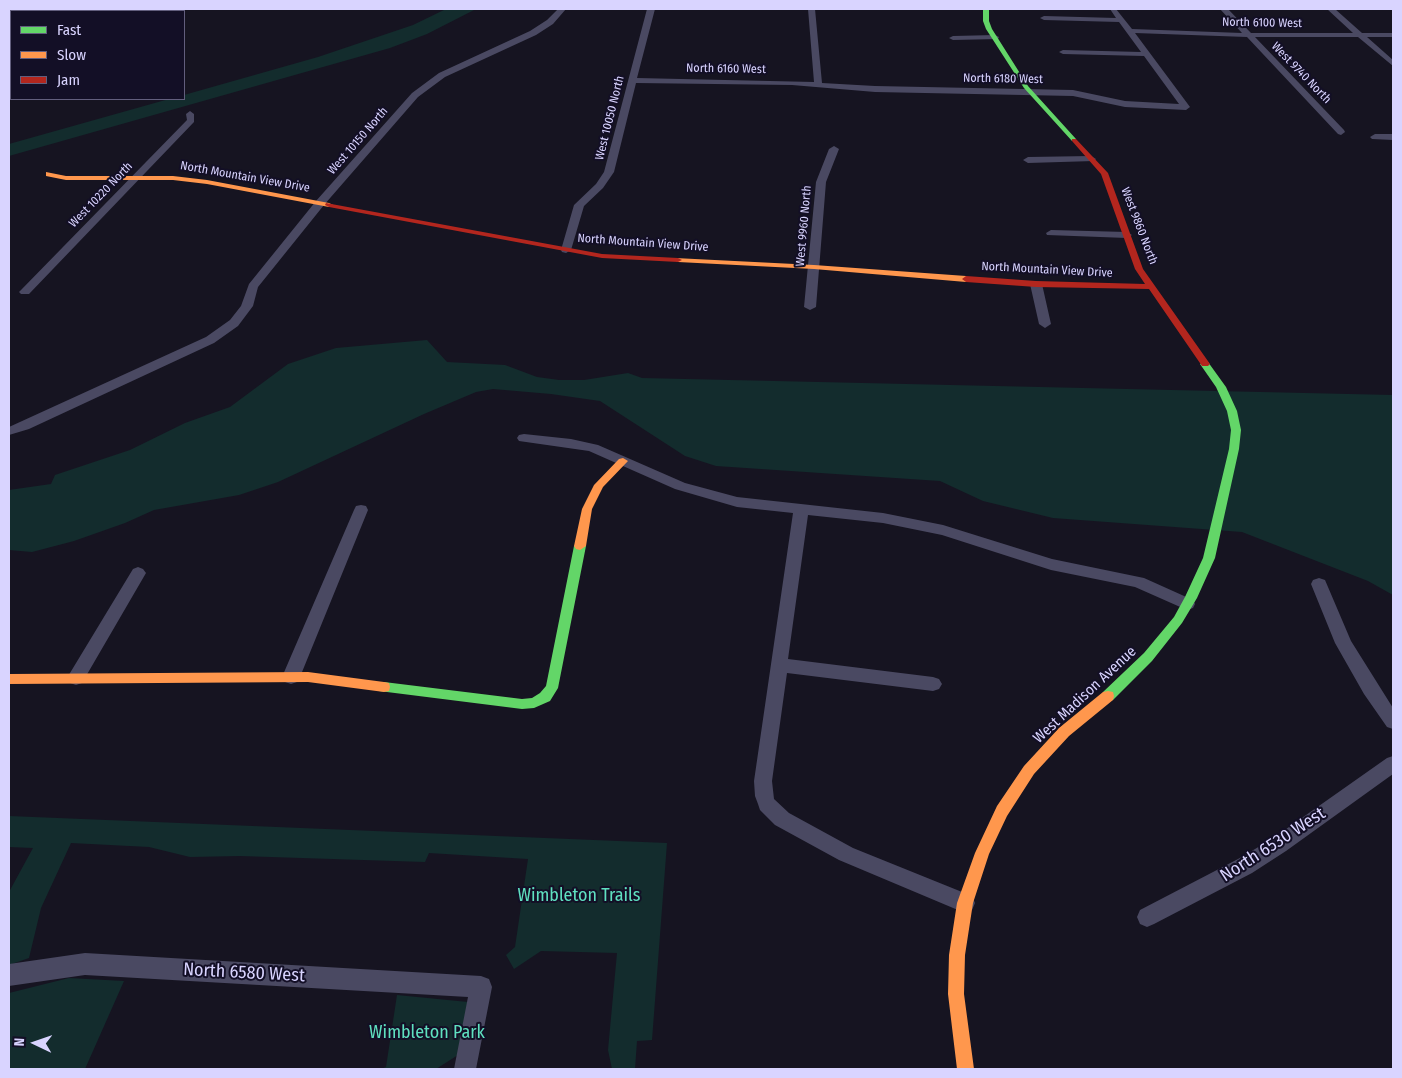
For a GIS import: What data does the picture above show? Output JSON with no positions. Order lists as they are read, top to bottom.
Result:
{
  "streets": {
    "street": [
      "North 6100 West",
      "North 6160 West",
      "West 9740 North",
      "North 6180 West",
      "West 10050 North",
      "West 10150 North",
      "North Mountain View Drive",
      "West 10220 North",
      "West 9960 North",
      "West 9860 North",
      "West Madison Avenue",
      "North 6530 West",
      "North 6580 West"
    ]
  },
  "crossings": [
    ["North 6100 West", "West 9740 North"],
    ["North 6160 West", "North 6180 West"],
    ["North 6160 West", "West 10050 North"],
    ["North 6180 West", "West 9860 North"],
    ["West 10050 North", "North Mountain View Drive"],
    ["West 10150 North", "North Mountain View Drive"],
    ["North Mountain View Drive", "West 10220 North"],
    ["North Mountain View Drive", "West 9960 North"],
    ["North Mountain View Drive", "West 9860 North"],
    ["West 9860 North", "West Madison Avenue"]
  ],
  "parks": ["Wimbleton Trails", "Wimbleton Park"],
  "legend": ["Fast", "Slow", "Jam"],
  "north": "left"
}
